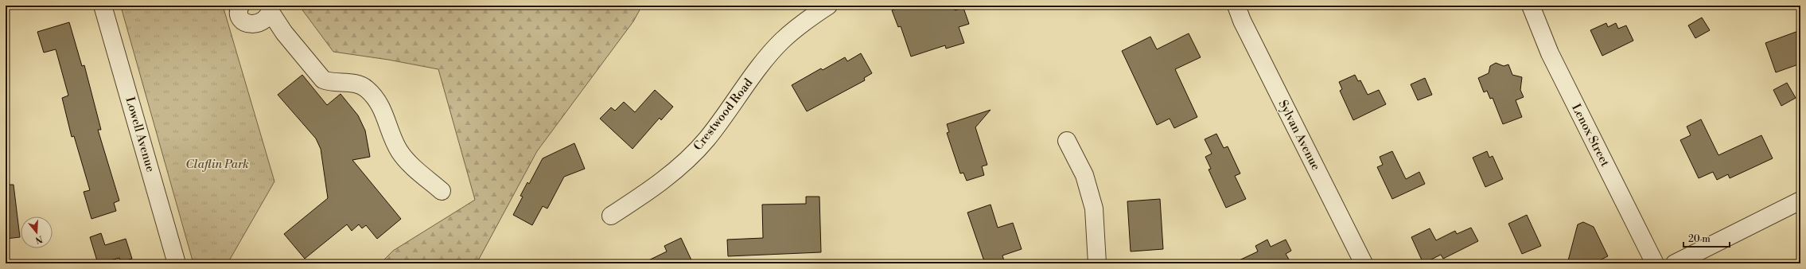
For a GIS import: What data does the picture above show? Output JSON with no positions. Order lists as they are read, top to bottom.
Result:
{
  "streets": {
    "street": [
      "Crestwood Road",
      "Lowell Avenue",
      "Sylvan Avenue",
      "Lenox Street"
    ]
  },
  "parks": ["Claflin Park"],
  "scale_bar": "20 m",
  "north": "bottom"
}
